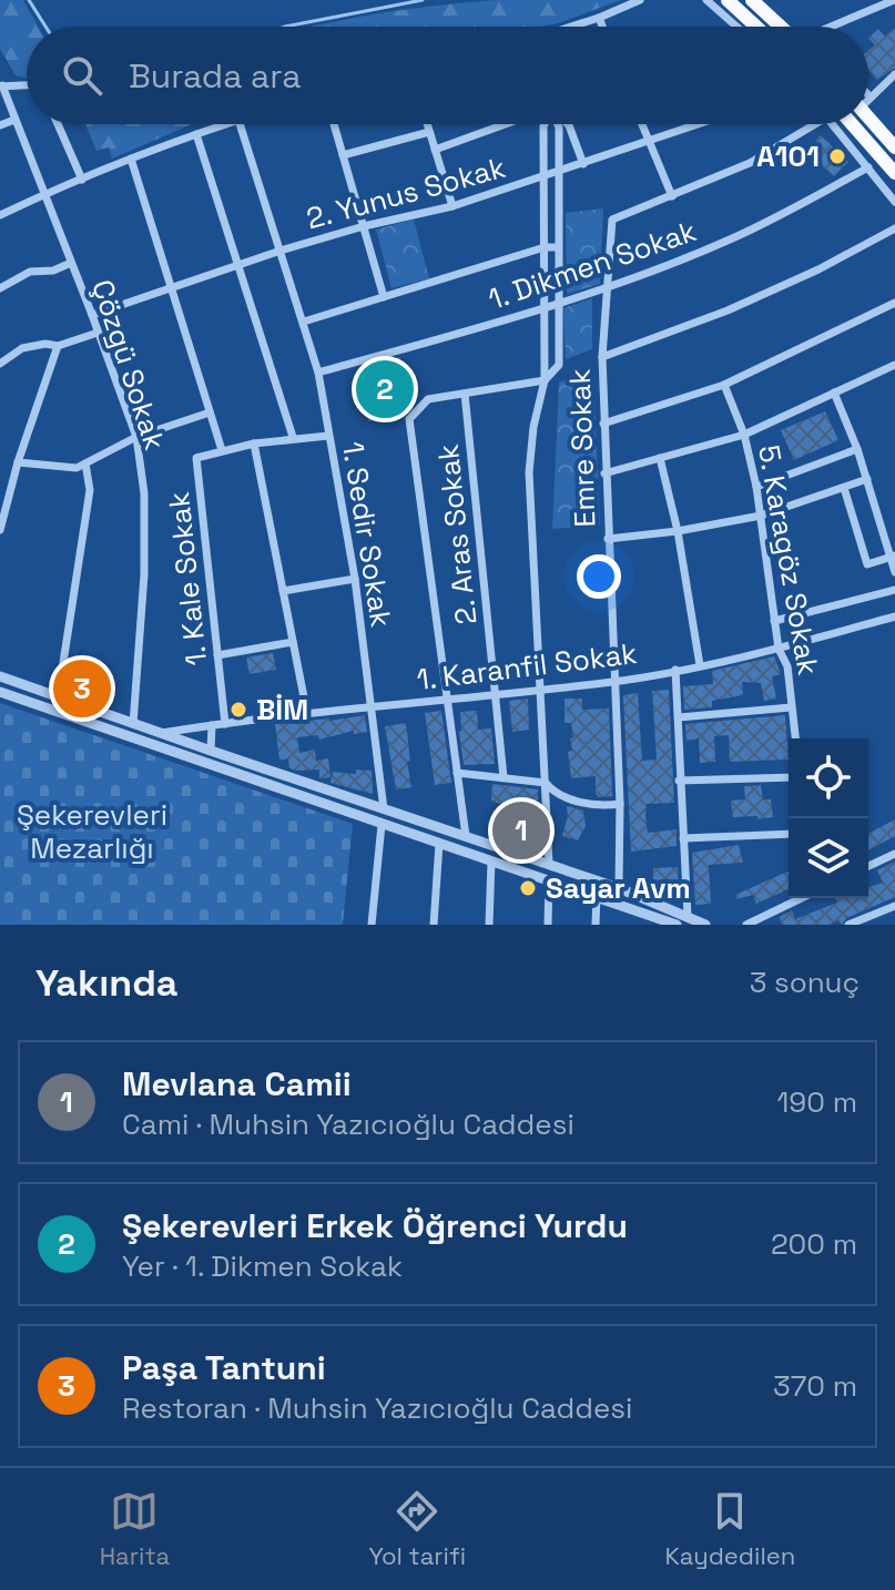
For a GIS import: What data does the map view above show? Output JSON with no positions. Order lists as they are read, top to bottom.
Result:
{
  "streets": {
    "street": [
      "2. Yunus Sokak",
      "1. Dikmen Sokak",
      "Çözgü Sokak",
      "Emre Sokak",
      "1. Sedir Sokak",
      "2. Aras Sokak",
      "5. Karagöz Sokak",
      "1. Kale Sokak",
      "1. Karanfil Sokak"
    ]
  },
  "crossings": [
    ["2. Yunus Sokak", "Çözgü Sokak"],
    ["2. Yunus Sokak", "1. Sedir Sokak"],
    ["1. Dikmen Sokak", "Emre Sokak"],
    ["1. Dikmen Sokak", "1. Sedir Sokak"],
    ["Emre Sokak", "1. Karanfil Sokak"],
    ["1. Sedir Sokak", "1. Karanfil Sokak"],
    ["2. Aras Sokak", "1. Karanfil Sokak"],
    ["5. Karagöz Sokak", "1. Karanfil Sokak"],
    ["1. Kale Sokak", "1. Karanfil Sokak"]
  ],
  "parks": ["Şekerevleri Mezarlığı"],
  "places": ["A101", "BİM", "Sayar Avm"],
  "page": {
    "search": "Burada ara",
    "pins": ["2", "3", "1"],
    "heading": ["Yakında", "3 sonuç"],
    "list": [
      {
        "mark": "1",
        "name": "Mevlana Camii",
        "note": "Cami · Muhsin Yazıcıoğlu Caddesi",
        "value": "190 m"
      },
      {
        "mark": "2",
        "name": "Şekerevleri Erkek Öğrenci Yurdu",
        "note": "Yer · 1. Dikmen Sokak",
        "value": "200 m"
      },
      {
        "mark": "3",
        "name": "Paşa Tantuni",
        "note": "Restoran · Muhsin Yazıcıoğlu Caddesi",
        "value": "370 m"
      }
    ],
    "nav": ["Harita", "Yol tarifi", "Kaydedilen"]
  }
}
